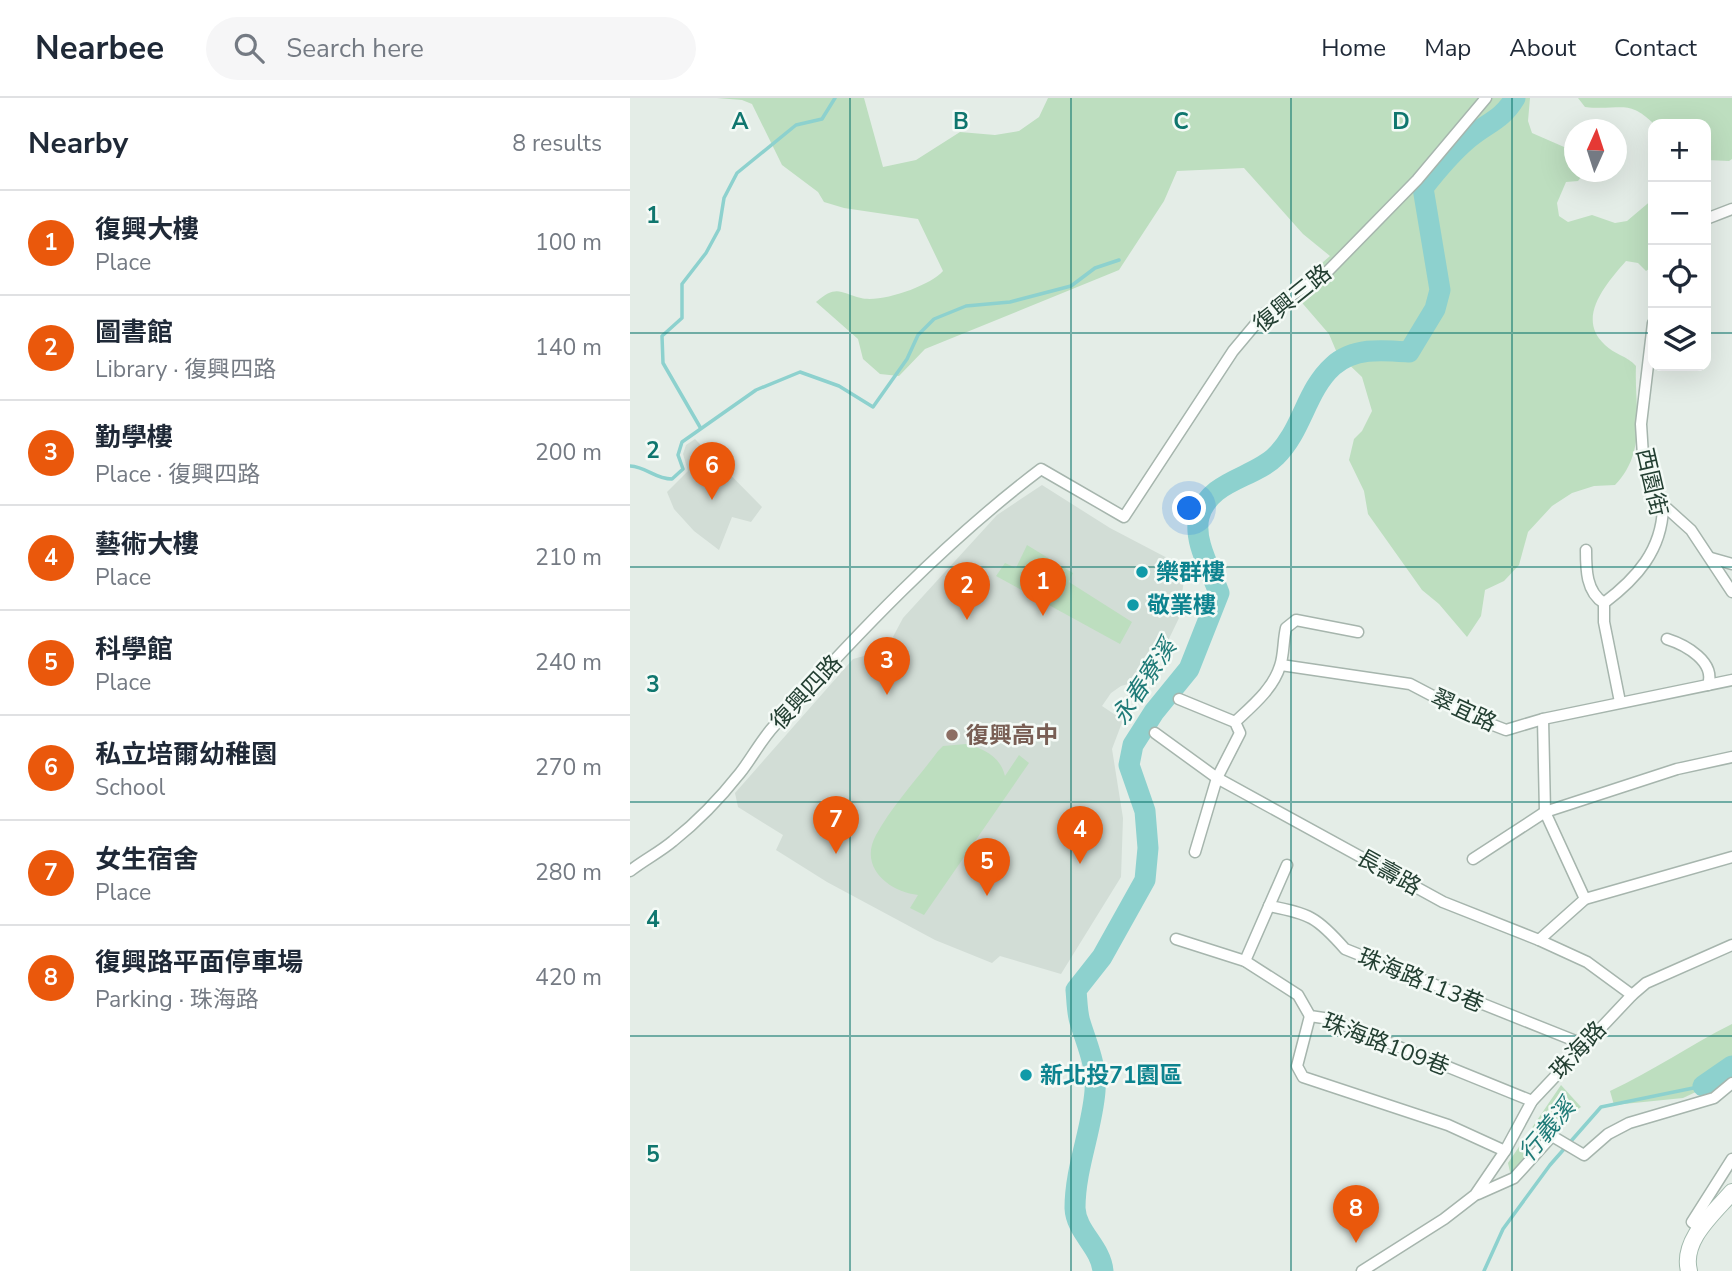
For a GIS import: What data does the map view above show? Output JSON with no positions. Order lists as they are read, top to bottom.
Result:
{
  "streets": {
    "street": [
      "復興三路",
      "西園街",
      "復興四路",
      "翠宜路",
      "長壽路",
      "珠海路113巷",
      "珠海路109巷",
      "珠海路"
    ]
  },
  "crossings": [
    ["復興三路", "復興四路"],
    ["長壽路", "珠海路"],
    ["珠海路113巷", "珠海路"],
    ["珠海路109巷", "珠海路"]
  ],
  "water": ["永春寮溪", "行義溪"],
  "places": [
    "樂群樓",
    "敬業樓",
    "復興高中",
    "新北投71園區"
  ],
  "north": "top",
  "page": {
    "header": "Nearbee",
    "search": "Search here",
    "nav": [
      "Home",
      "Map",
      "About",
      "Contact"
    ],
    "heading": ["Nearby", "8 results"],
    "map_buttons": ["+", "−"],
    "list": [
      {
        "mark": "1",
        "name": "復興大樓",
        "note": "Place",
        "value": "100 m"
      },
      {
        "mark": "2",
        "name": "圖書館",
        "note": "Library · 復興四路",
        "value": "140 m"
      },
      {
        "mark": "3",
        "name": "勤學樓",
        "note": "Place · 復興四路",
        "value": "200 m"
      },
      {
        "mark": "4",
        "name": "藝術大樓",
        "note": "Place",
        "value": "210 m"
      },
      {
        "mark": "5",
        "name": "科學館",
        "note": "Place",
        "value": "240 m"
      },
      {
        "mark": "6",
        "name": "私立培爾幼稚園",
        "note": "School",
        "value": "270 m"
      },
      {
        "mark": "7",
        "name": "女生宿舍",
        "note": "Place",
        "value": "280 m"
      },
      {
        "mark": "8",
        "name": "復興路平面停車場",
        "note": "Parking · 珠海路",
        "value": "420 m"
      }
    ],
    "pins": [
      "6",
      "1",
      "2",
      "3",
      "7",
      "4",
      "5",
      "8"
    ]
  },
  "grid": {
    "columns": [
      "A",
      "B",
      "C",
      "D"
    ],
    "rows": [
      "1",
      "2",
      "3",
      "4",
      "5"
    ]
  }
}
